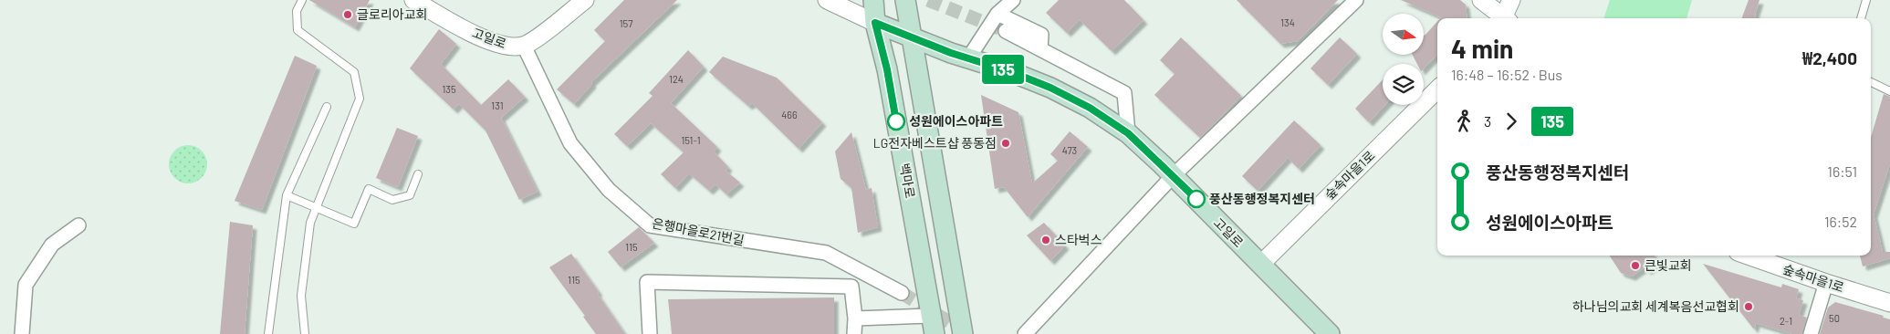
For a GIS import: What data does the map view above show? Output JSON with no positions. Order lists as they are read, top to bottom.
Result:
{
  "streets": {
    "main road": ["고일로", "백마로"],
    "street": ["숲속마을1로", "은행마을로21번길"]
  },
  "crossings": [
    ["고일로", "숲속마을1로"],
    ["고일로", "백마로"],
    ["고일로", "은행마을로21번길"]
  ],
  "places": [
    "글로리아교회",
    "성원에이스아파트",
    "LG전자베스트샵 풍동점",
    "풍산동행정복지센터",
    "스타벅스",
    "큰빛교회",
    "하나님의교회 세계복음선교협회"
  ],
  "lines": ["bus line 135"],
  "house_numbers": [
    "134",
    "157",
    "124",
    "135",
    "131",
    "466",
    "151-1",
    "473",
    "115",
    "115",
    "50",
    "2-1"
  ],
  "north": "right",
  "page": {
    "on_map": "135",
    "heading": ["4 min", "16:48 – 16:52 · Bus", "₩2,400"],
    "legs": ["3", "135"],
    "list": [
      {
        "name": "풍산동행정복지센터",
        "value": "16:51"
      },
      {
        "name": "성원에이스아파트",
        "value": "16:52"
      }
    ]
  }
}
